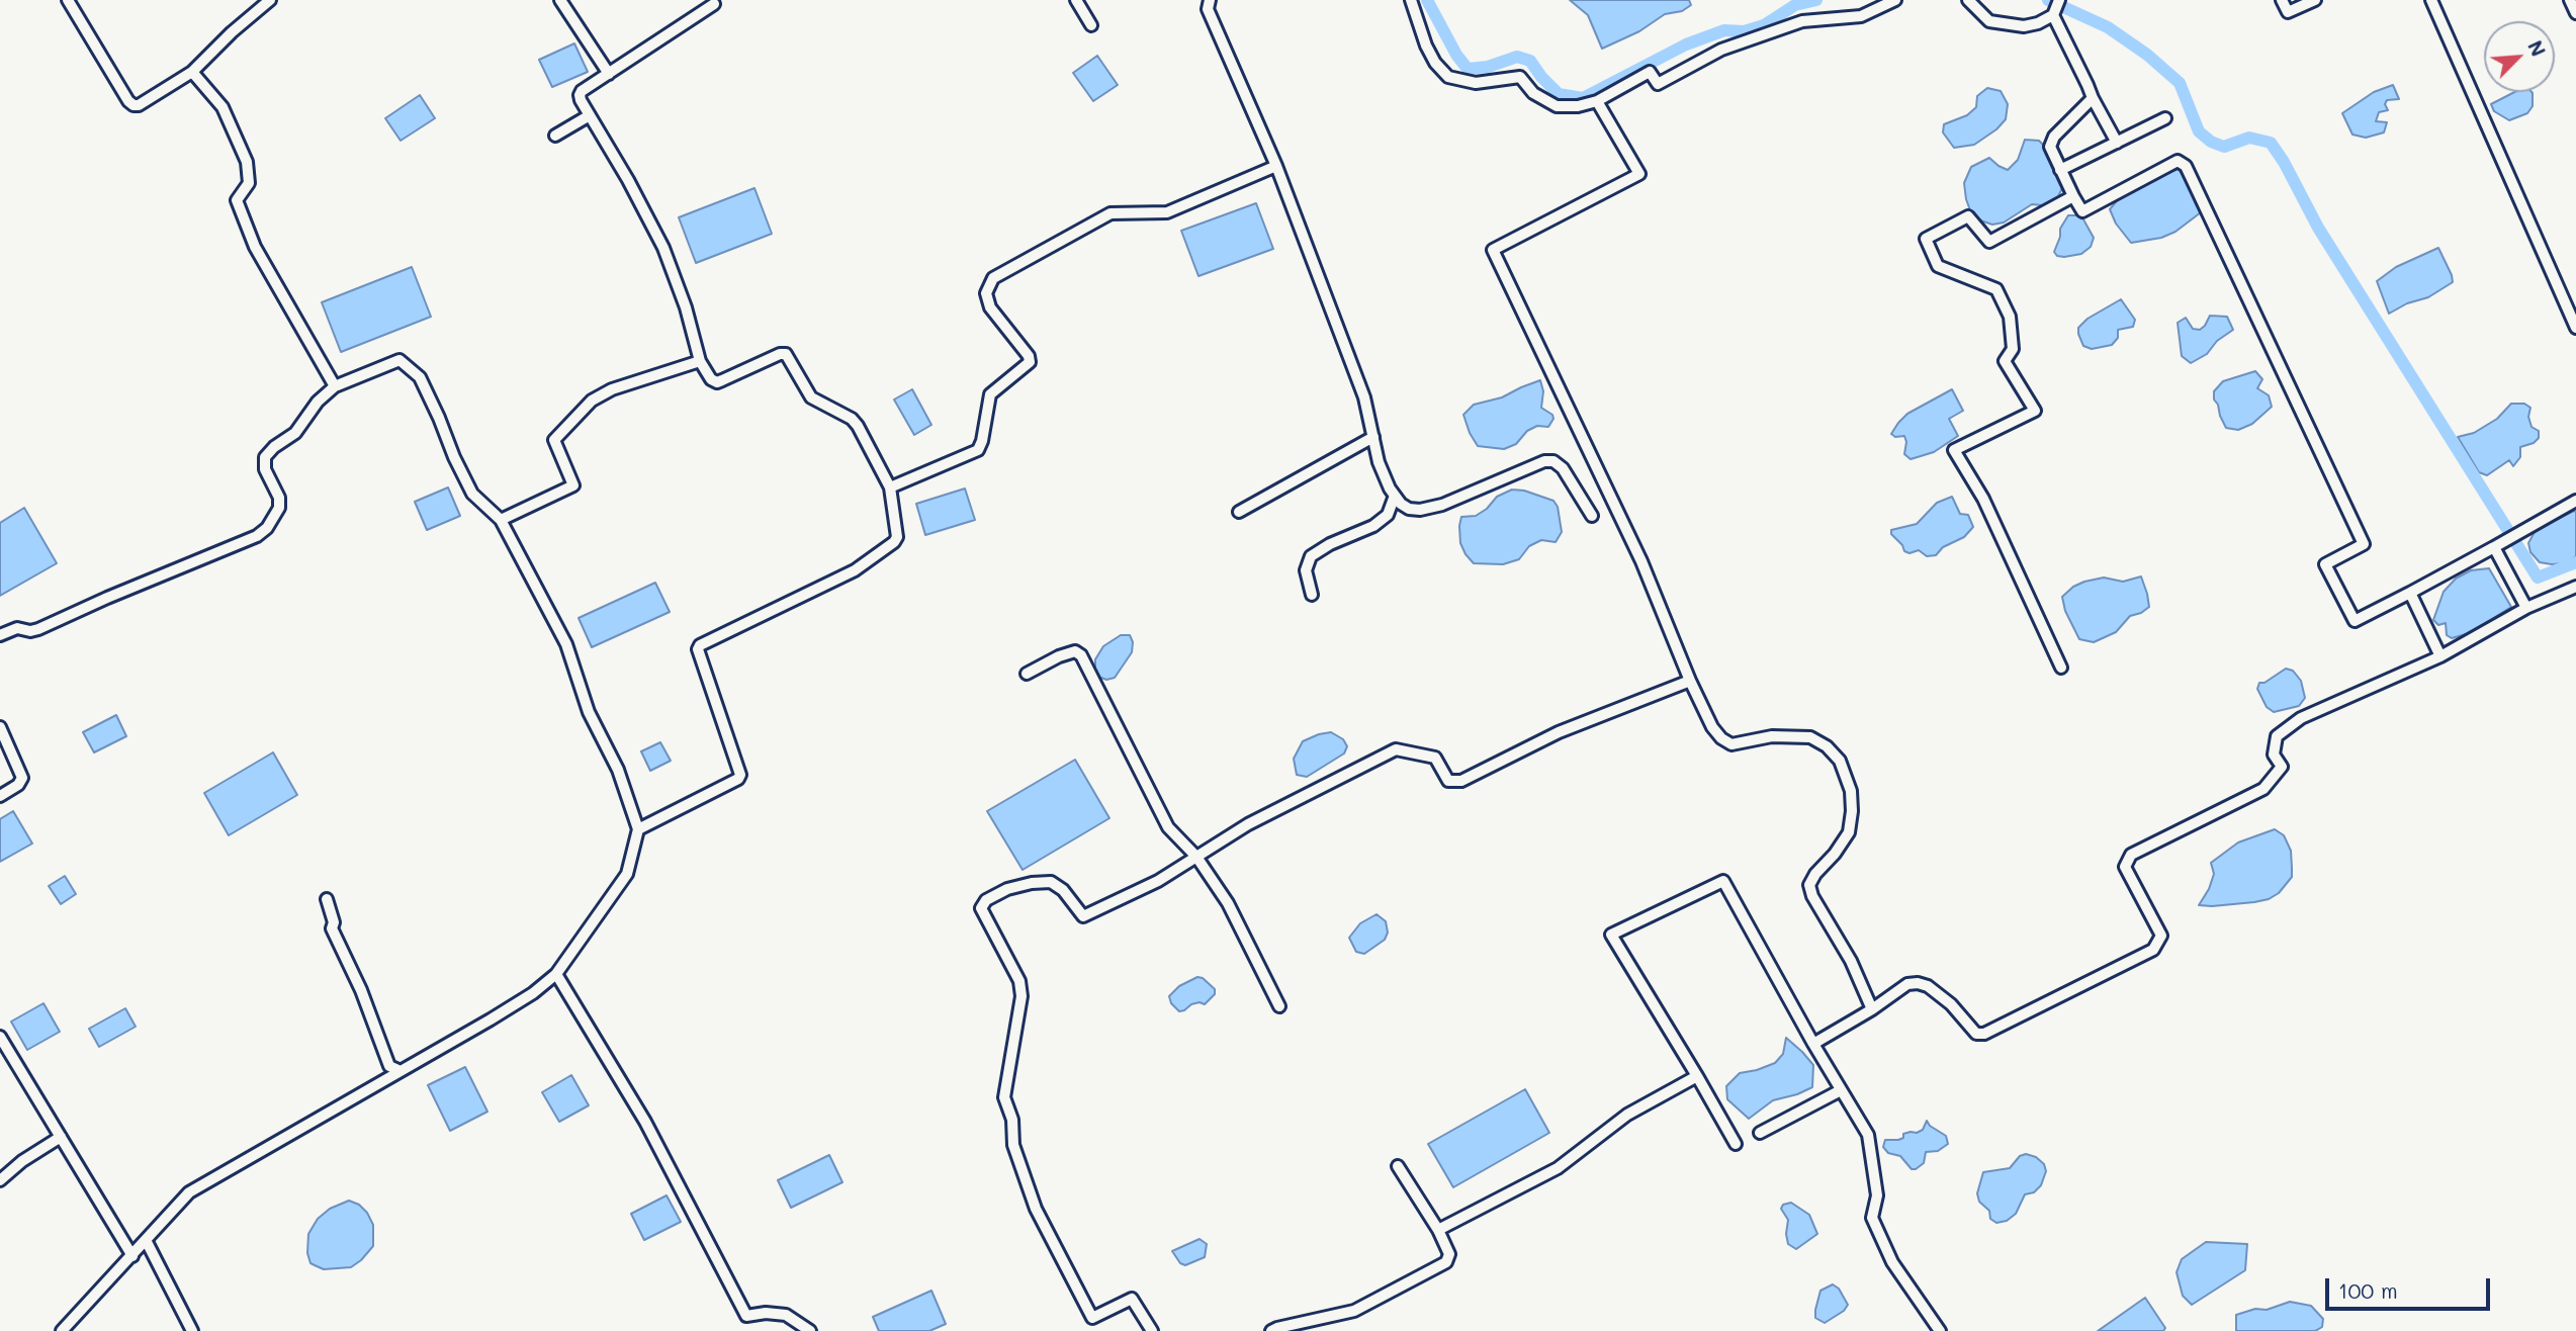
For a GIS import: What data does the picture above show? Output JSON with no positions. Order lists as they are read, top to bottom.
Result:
{
  "scale_bar": "100 m",
  "north": "top right"
}
